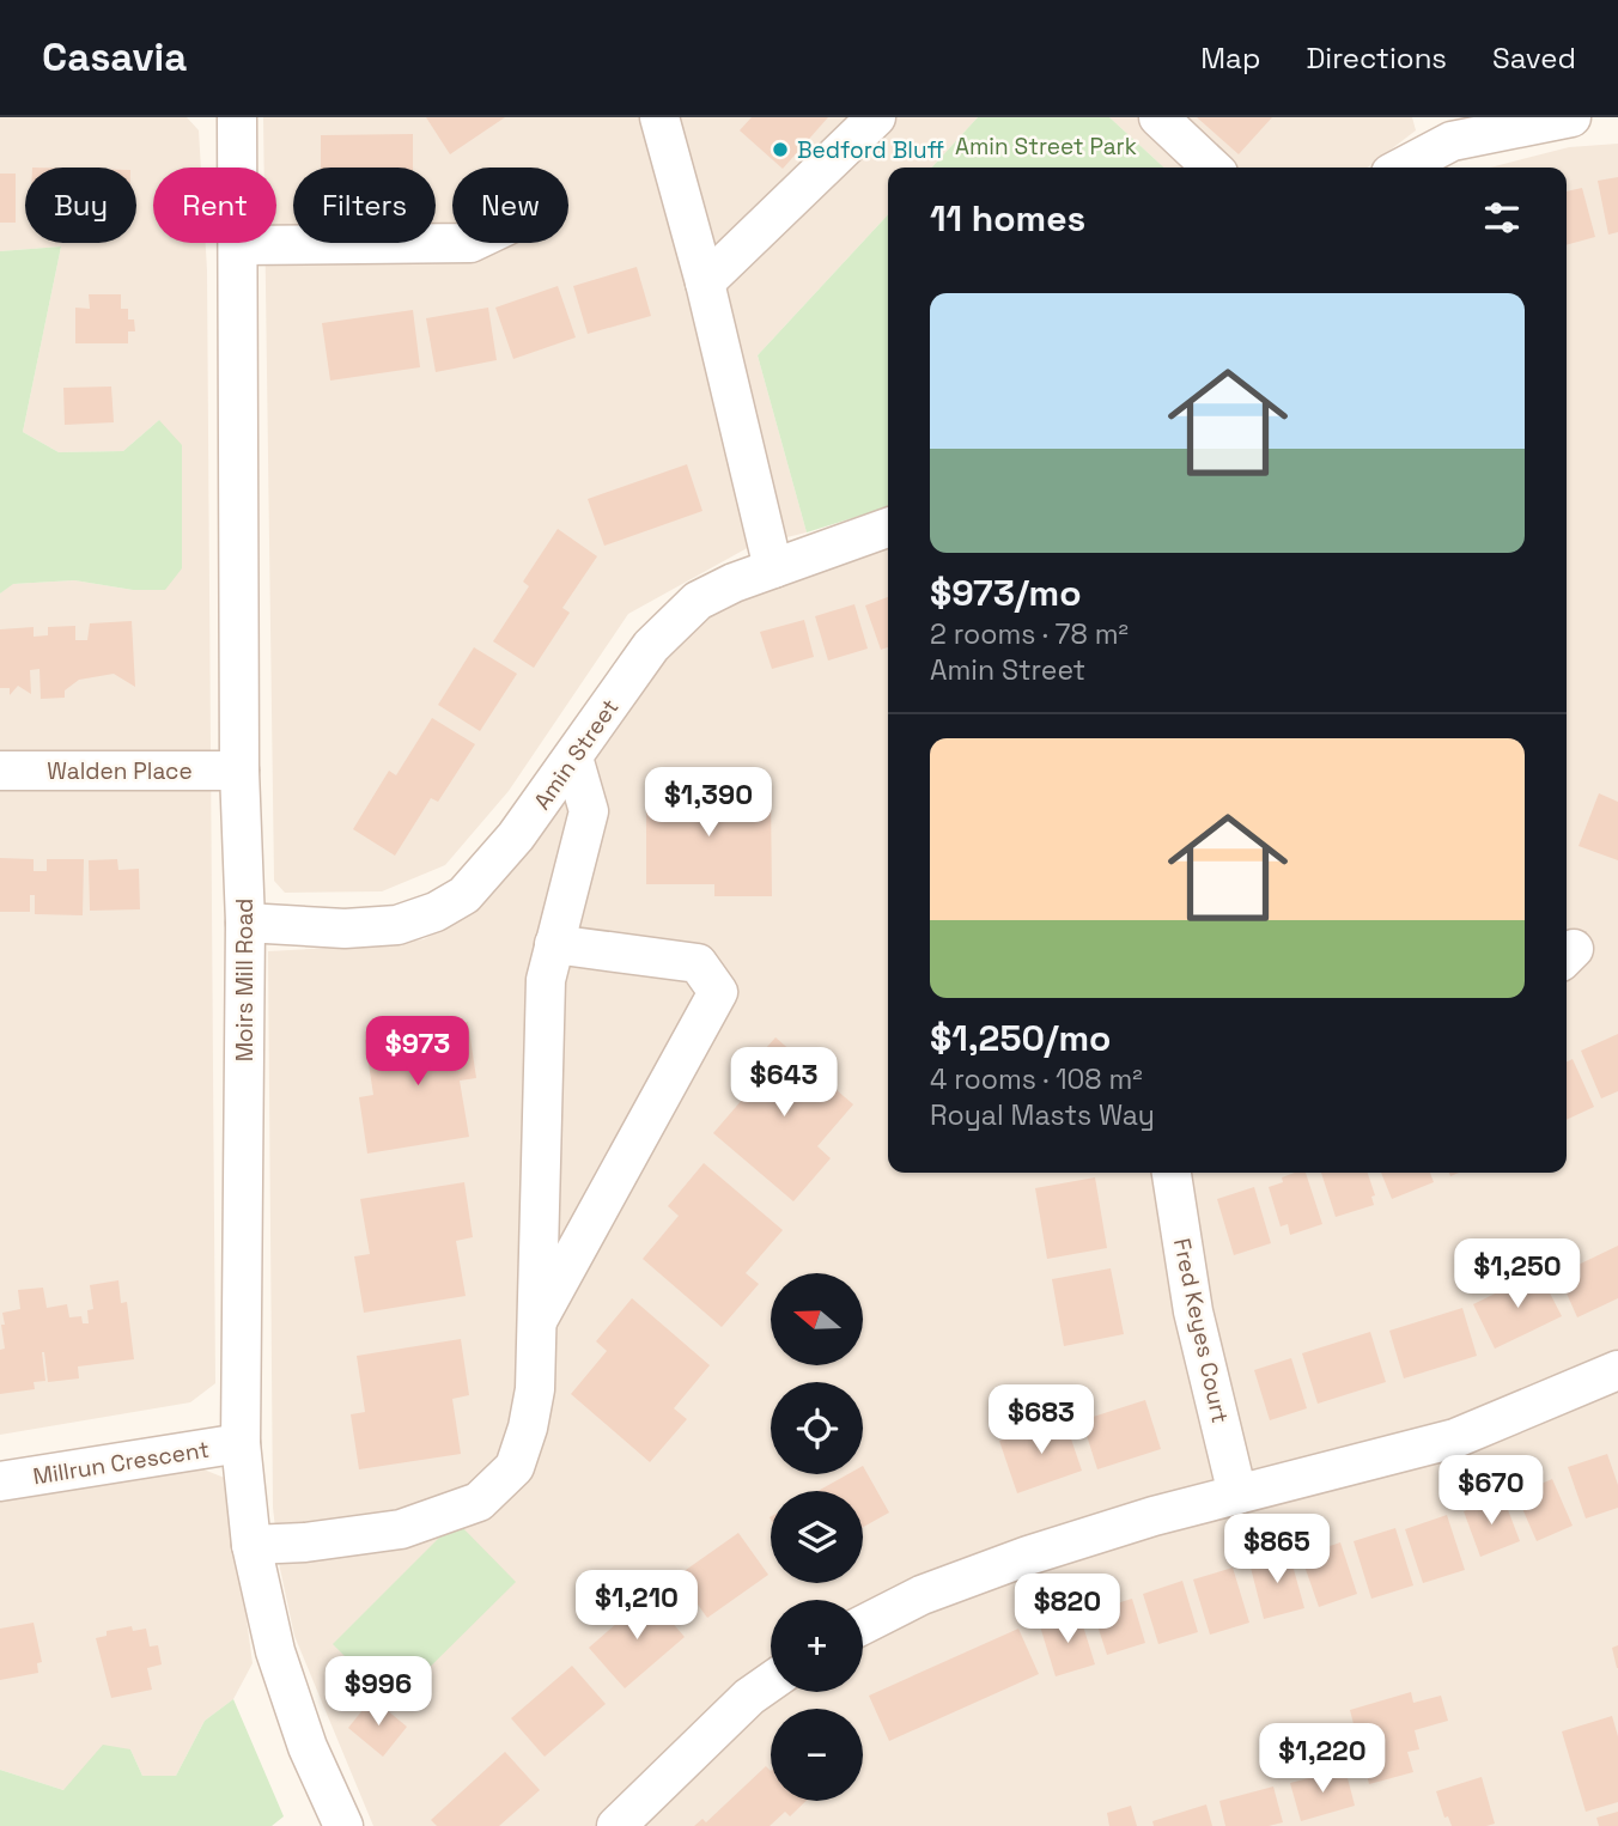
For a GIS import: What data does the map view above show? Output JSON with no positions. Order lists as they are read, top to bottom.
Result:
{
  "streets": {
    "street": [
      "Amin Street",
      "Walden Place",
      "Moirs Mill Road",
      "Fred Keyes Court",
      "Millrun Crescent"
    ]
  },
  "crossings": [
    ["Amin Street", "Moirs Mill Road"],
    ["Walden Place", "Moirs Mill Road"],
    ["Moirs Mill Road", "Millrun Crescent"]
  ],
  "parks": ["Amin Street Park"],
  "places": ["Bedford Bluff"],
  "north": "left",
  "page": {
    "header": "Casavia",
    "nav": ["Map", "Directions", "Saved"],
    "chip": [
      "Buy",
      "Rent",
      "Filters",
      "New"
    ],
    "heading": "11 homes",
    "list": [
      {
        "name": "$973/mo",
        "note": "2 rooms · 78 m² · Amin Street"
      },
      {
        "name": "$1,250/mo",
        "note": "4 rooms · 108 m² · Royal Masts Way"
      }
    ],
    "price": [
      "$1,390",
      "$973",
      "$643",
      "$1,250",
      "$683",
      "$670",
      "$865",
      "$1,210",
      "$820",
      "$996",
      "$1,220"
    ],
    "map_buttons": ["+", "−"]
  }
}
